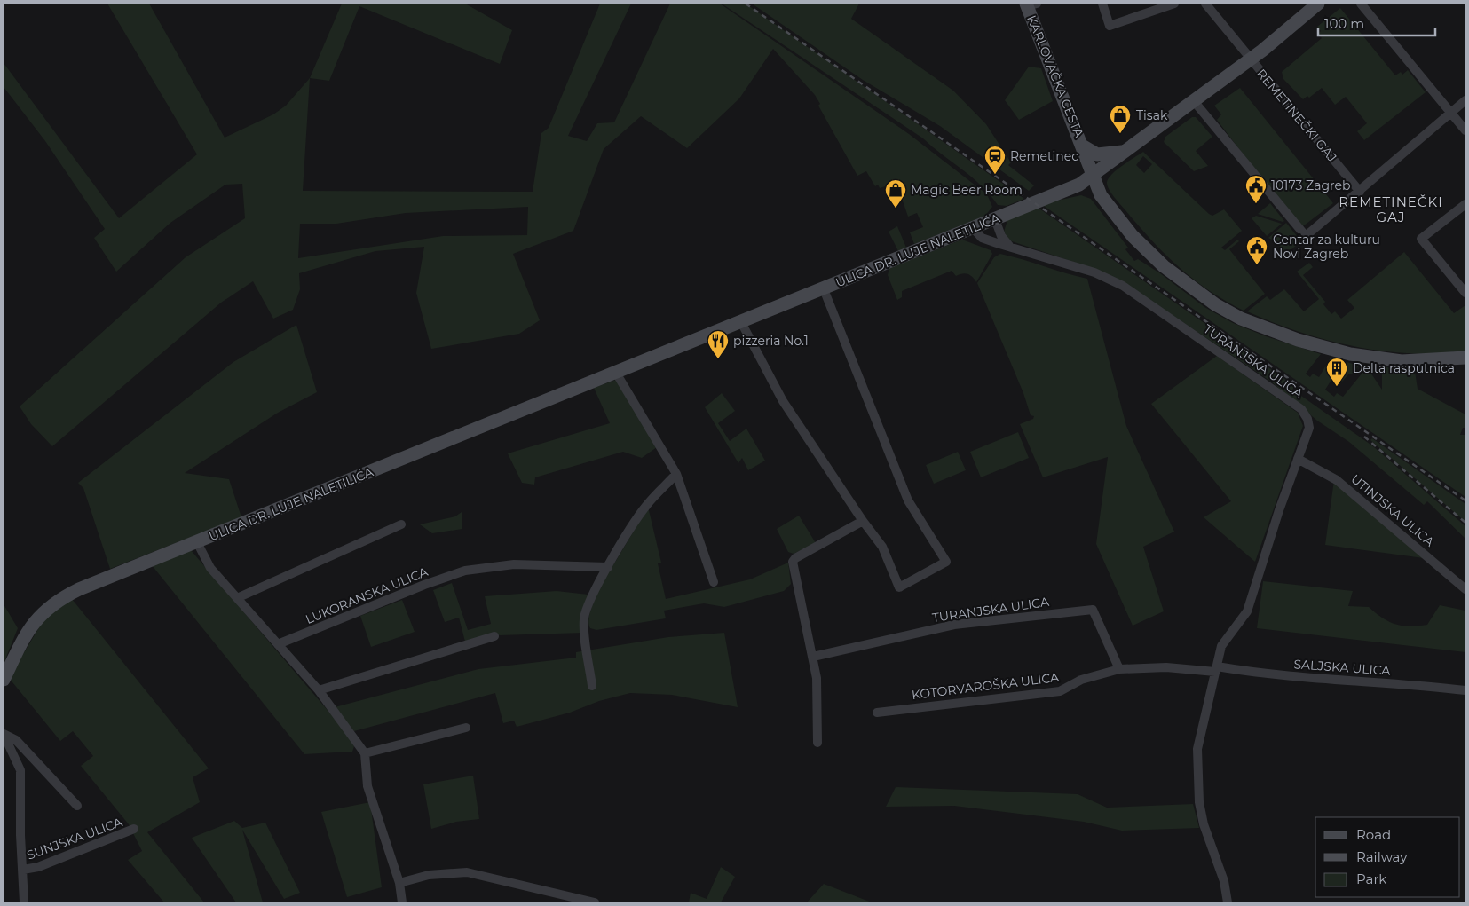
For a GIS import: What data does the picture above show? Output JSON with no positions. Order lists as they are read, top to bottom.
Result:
{
  "streets": {
    "main road": ["KARLOVAČKA CESTA", "REMETINEČKI GAJ", "ULICA DR. LUJE NALETILIĆA"],
    "street": [
      "TURANJSKA ULICA",
      "UTINJSKA ULICA",
      "LUKORANSKA ULICA",
      "SALJSKA ULICA",
      "KOTORVAROŠKA ULICA",
      "SUNJSKA ULICA"
    ]
  },
  "crossings": [
    ["KARLOVAČKA CESTA", "REMETINEČKI GAJ"],
    ["KARLOVAČKA CESTA", "ULICA DR. LUJE NALETILIĆA"],
    ["REMETINEČKI GAJ", "ULICA DR. LUJE NALETILIĆA"],
    ["ULICA DR. LUJE NALETILIĆA", "TURANJSKA ULICA"],
    ["TURANJSKA ULICA", "UTINJSKA ULICA"],
    ["TURANJSKA ULICA", "SALJSKA ULICA"],
    ["TURANJSKA ULICA", "KOTORVAROŠKA ULICA"]
  ],
  "districts": ["REMETINEČKI GAJ"],
  "places": {
    "shop": ["Tisak", "Magic Beer Room"],
    "station": ["Remetinec"],
    "public building": ["10173 Zagreb", "Centar za kulturu Novi Zagreb"],
    "restaurant": ["pizzeria No.1"],
    "building": ["Delta rasputnica"]
  },
  "legend": ["Road", "Railway", "Park"],
  "scale_bar": "100 m"
}
